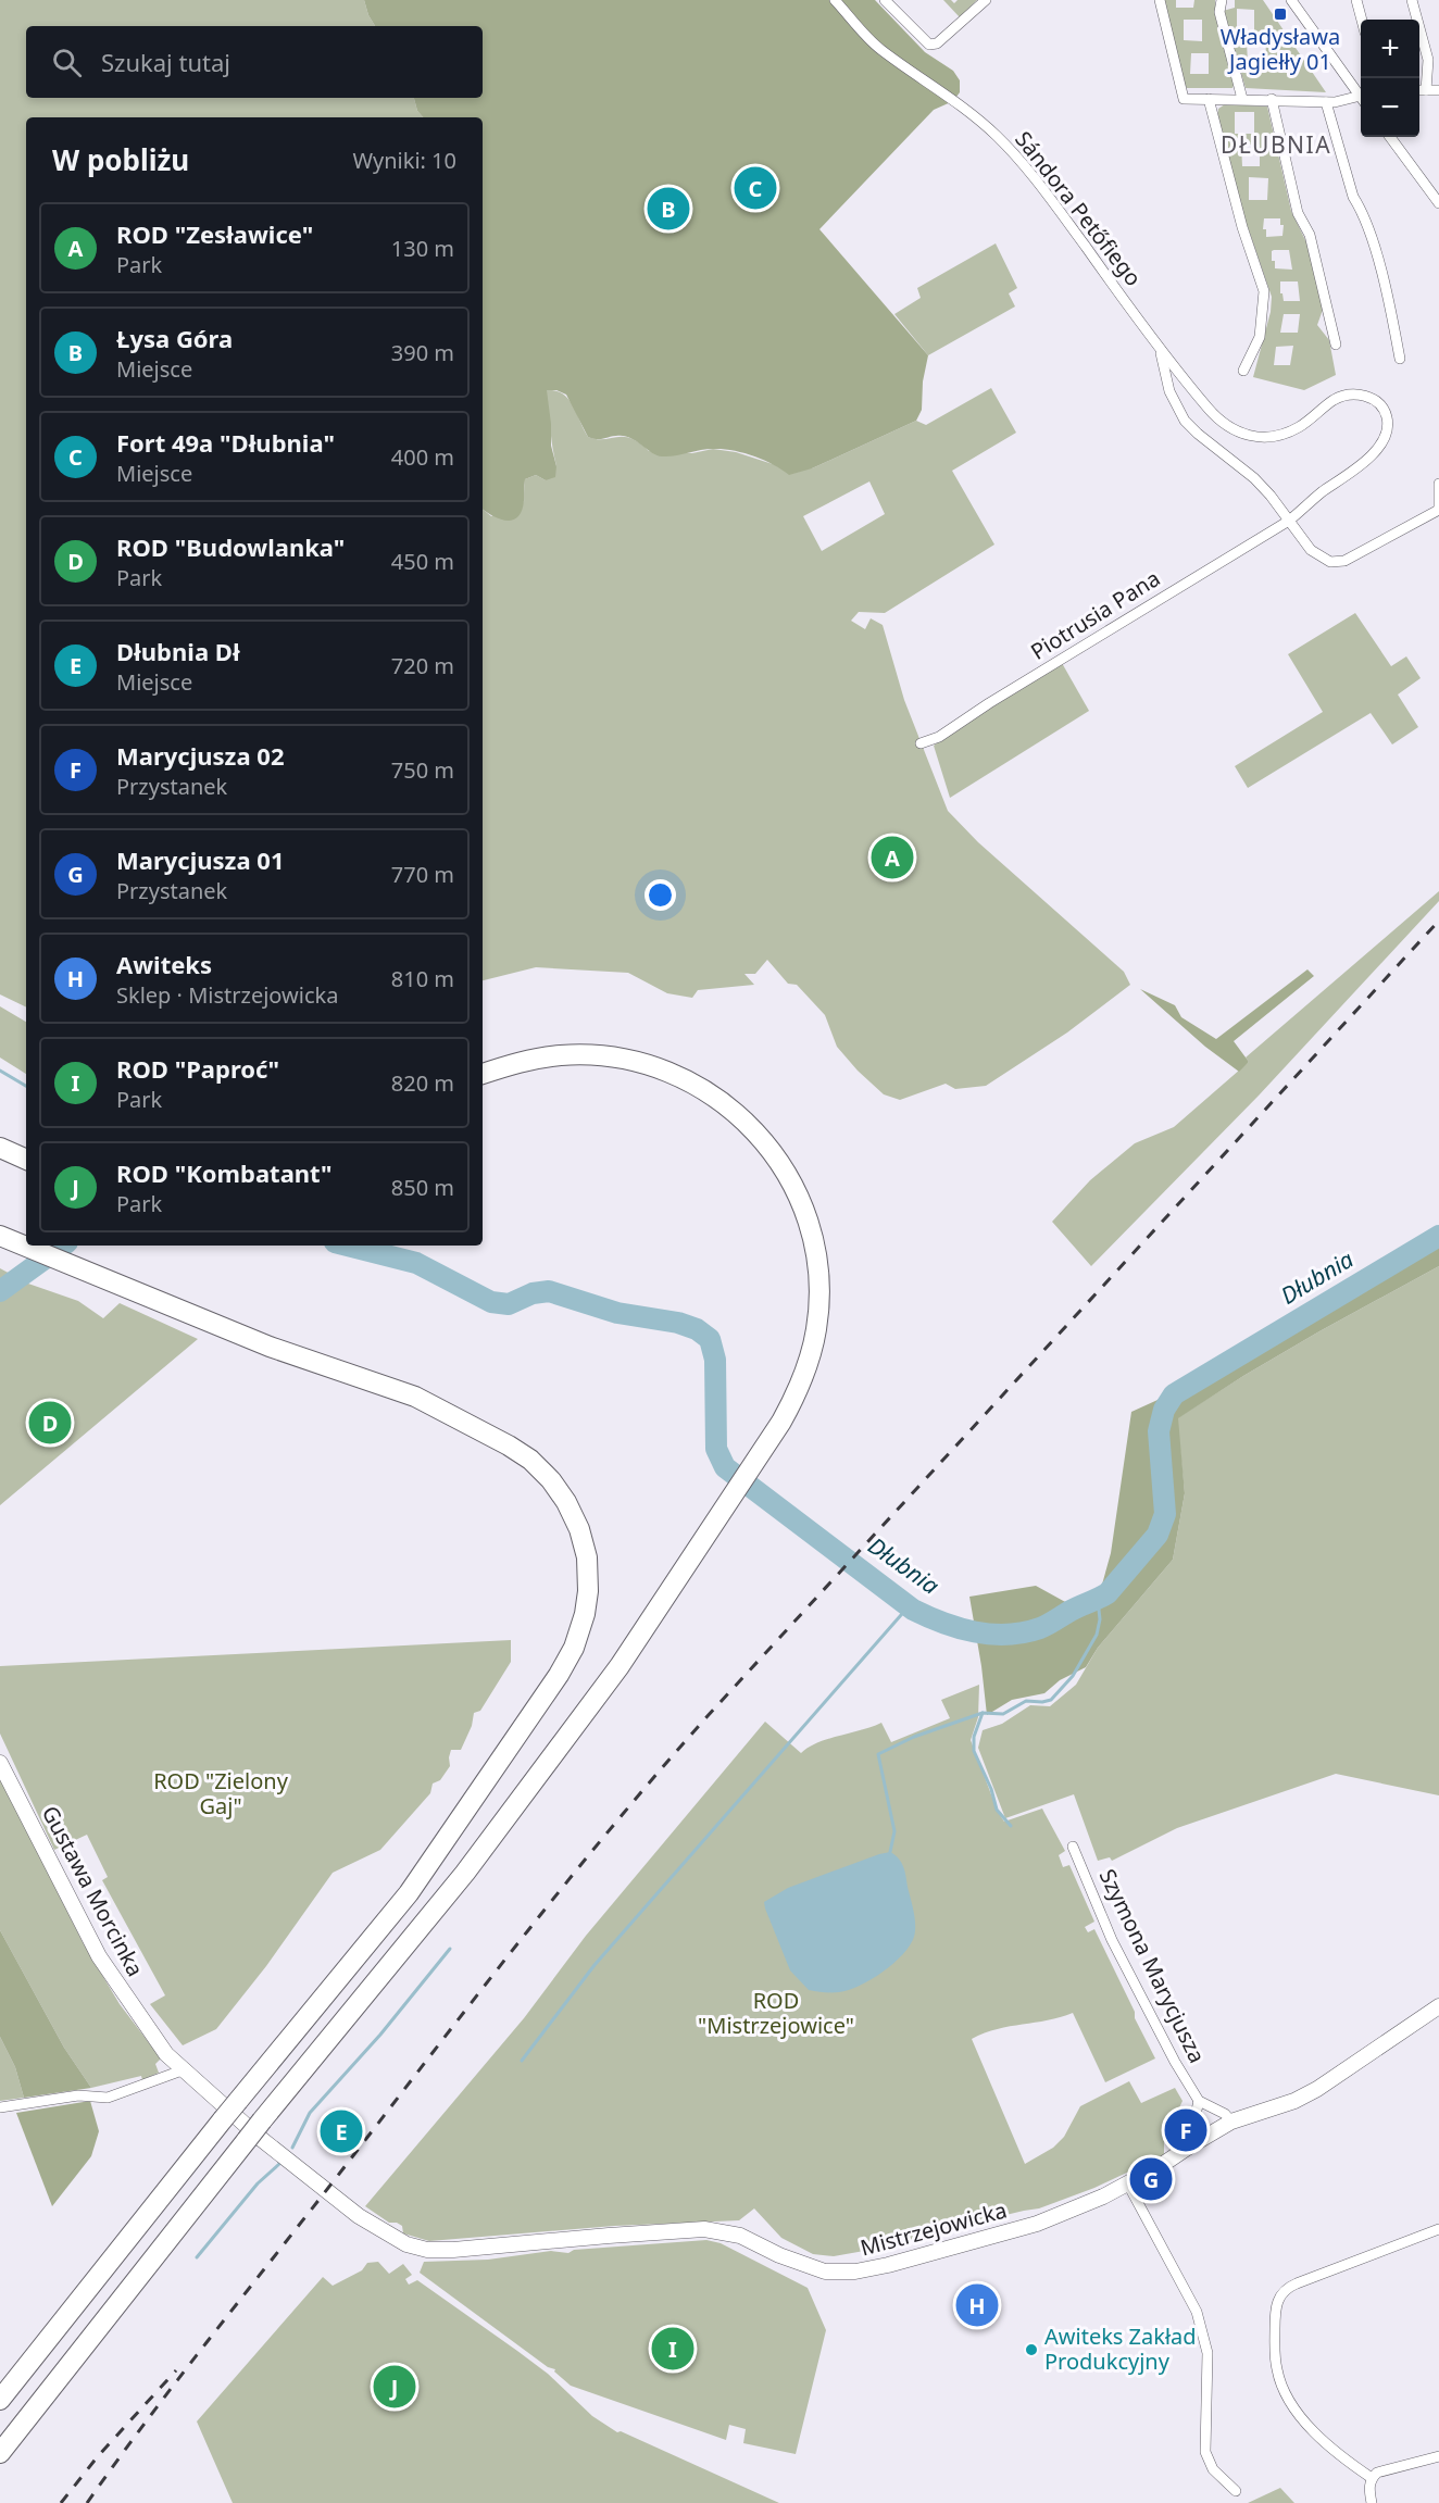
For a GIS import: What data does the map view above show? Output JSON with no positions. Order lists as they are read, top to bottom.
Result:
{
  "streets": {
    "street": [
      "Sándora Petőfiego",
      "Piotrusia Pana",
      "Gustawa Morcinka",
      "Szymona Marycjusza",
      "Mistrzejowicka"
    ]
  },
  "crossings": [
    ["Sándora Petőfiego", "Piotrusia Pana"],
    ["Gustawa Morcinka", "Mistrzejowicka"],
    ["Szymona Marycjusza", "Mistrzejowicka"]
  ],
  "districts": ["DŁUBNIA"],
  "water": ["Dłubnia"],
  "parks": ["ROD \"Zielony Gaj\"", "ROD \"Mistrzejowice\""],
  "places": {
    "transit": ["Władysława Jagiełły 01"],
    "other": ["Awiteks Zakład Produkcyjny"]
  },
  "page": {
    "map_buttons": ["+", "−"],
    "search": "Szukaj tutaj",
    "heading": ["W pobliżu", "Wyniki: 10"],
    "pins": [
      "C",
      "B",
      "A",
      "D",
      "F",
      "E",
      "G",
      "H",
      "I",
      "J"
    ],
    "list": [
      {
        "mark": "A",
        "name": "ROD \"Zesławice\"",
        "note": "Park",
        "value": "130 m"
      },
      {
        "mark": "B",
        "name": "Łysa Góra",
        "note": "Miejsce",
        "value": "390 m"
      },
      {
        "mark": "C",
        "name": "Fort 49a \"Dłubnia\"",
        "note": "Miejsce",
        "value": "400 m"
      },
      {
        "mark": "D",
        "name": "ROD \"Budowlanka\"",
        "note": "Park",
        "value": "450 m"
      },
      {
        "mark": "E",
        "name": "Dłubnia Dł",
        "note": "Miejsce",
        "value": "720 m"
      },
      {
        "mark": "F",
        "name": "Marycjusza 02",
        "note": "Przystanek",
        "value": "750 m"
      },
      {
        "mark": "G",
        "name": "Marycjusza 01",
        "note": "Przystanek",
        "value": "770 m"
      },
      {
        "mark": "H",
        "name": "Awiteks",
        "note": "Sklep · Mistrzejowicka",
        "value": "810 m"
      },
      {
        "mark": "I",
        "name": "ROD \"Paproć\"",
        "note": "Park",
        "value": "820 m"
      },
      {
        "mark": "J",
        "name": "ROD \"Kombatant\"",
        "note": "Park",
        "value": "850 m"
      }
    ]
  }
}
